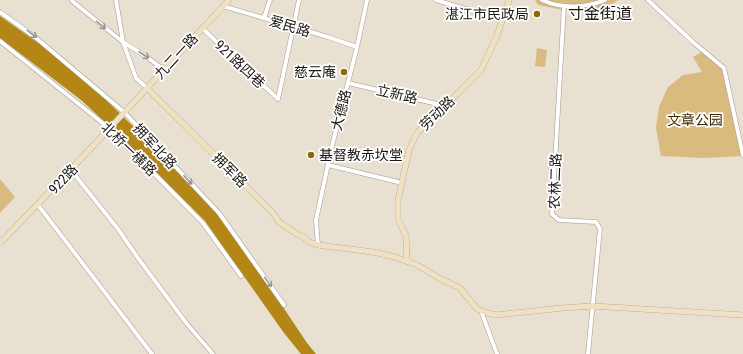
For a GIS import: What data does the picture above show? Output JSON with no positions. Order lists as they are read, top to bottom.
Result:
{
  "streets": {
    "street": [
      "爱民路",
      "九二一路",
      "921路四巷",
      "立新路",
      "大德路",
      "劳动路",
      "拥军北路",
      "北桥一横路",
      "拥军路",
      "922路",
      "农林二路"
    ]
  },
  "crossings": [
    ["爱民路", "九二一路"],
    ["爱民路", "921路四巷"],
    ["爱民路", "大德路"],
    ["九二一路", "921路四巷"],
    ["九二一路", "拥军北路"],
    ["九二一路", "拥军路"],
    ["九二一路", "922路"],
    ["立新路", "大德路"],
    ["立新路", "劳动路"],
    ["大德路", "拥军路"],
    ["拥军北路", "922路"],
    ["北桥一横路", "922路"]
  ],
  "one_way": ["拥军北路"],
  "districts": ["寸金街道"],
  "parks": ["文章公园"],
  "places": ["湛江市民政局", "慈云庵", "基督教赤坎堂"]
}
